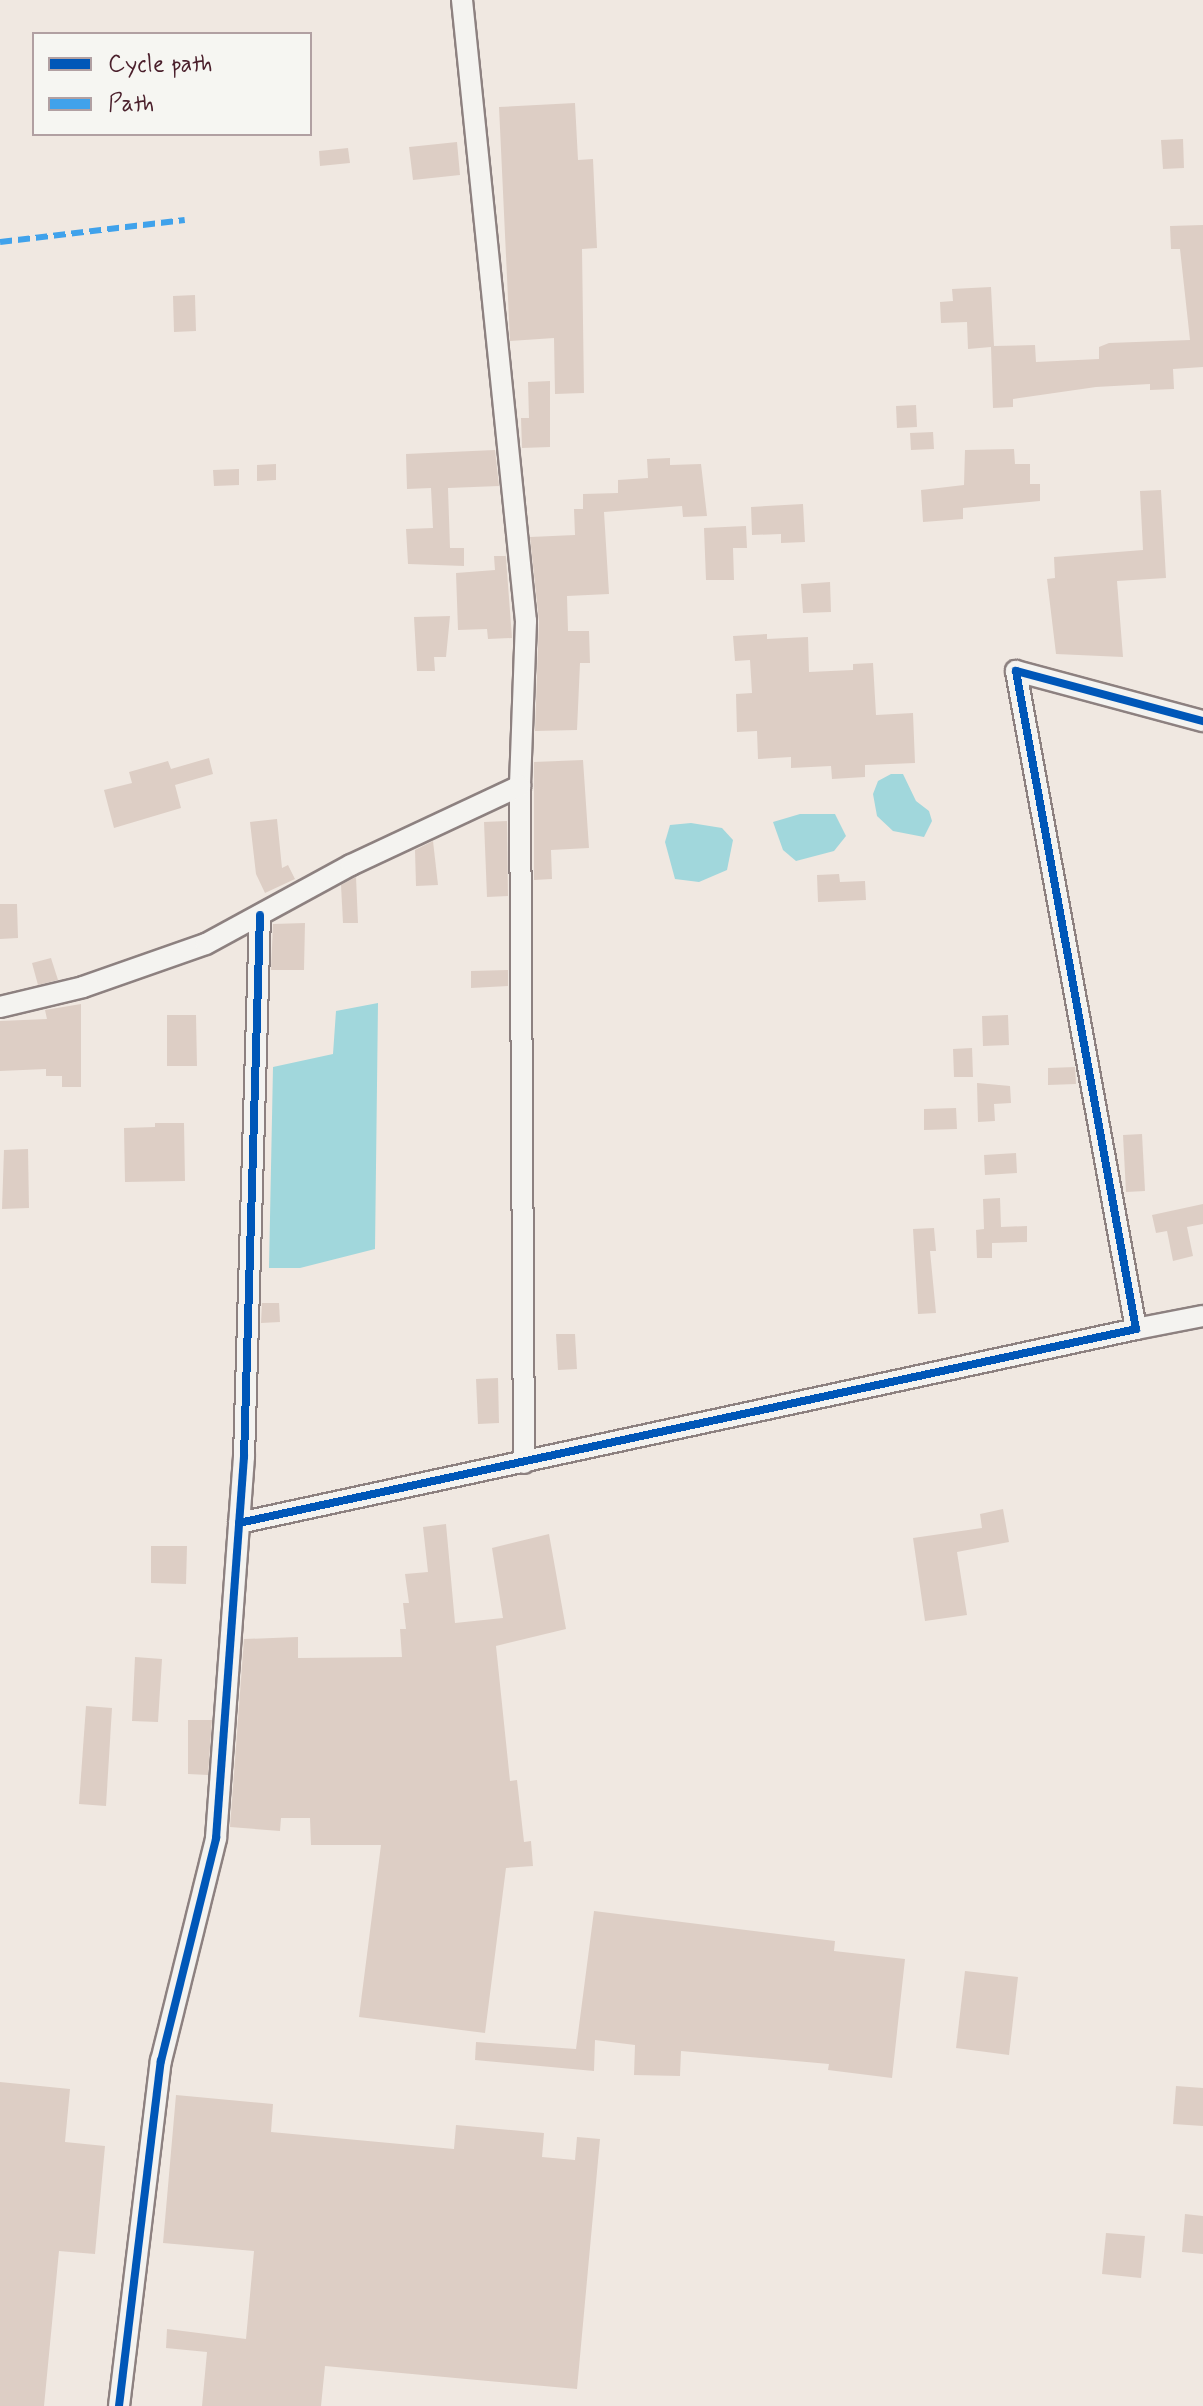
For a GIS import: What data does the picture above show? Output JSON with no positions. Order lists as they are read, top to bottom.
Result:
{
  "legend": ["Cycle path", "Path"]
}
